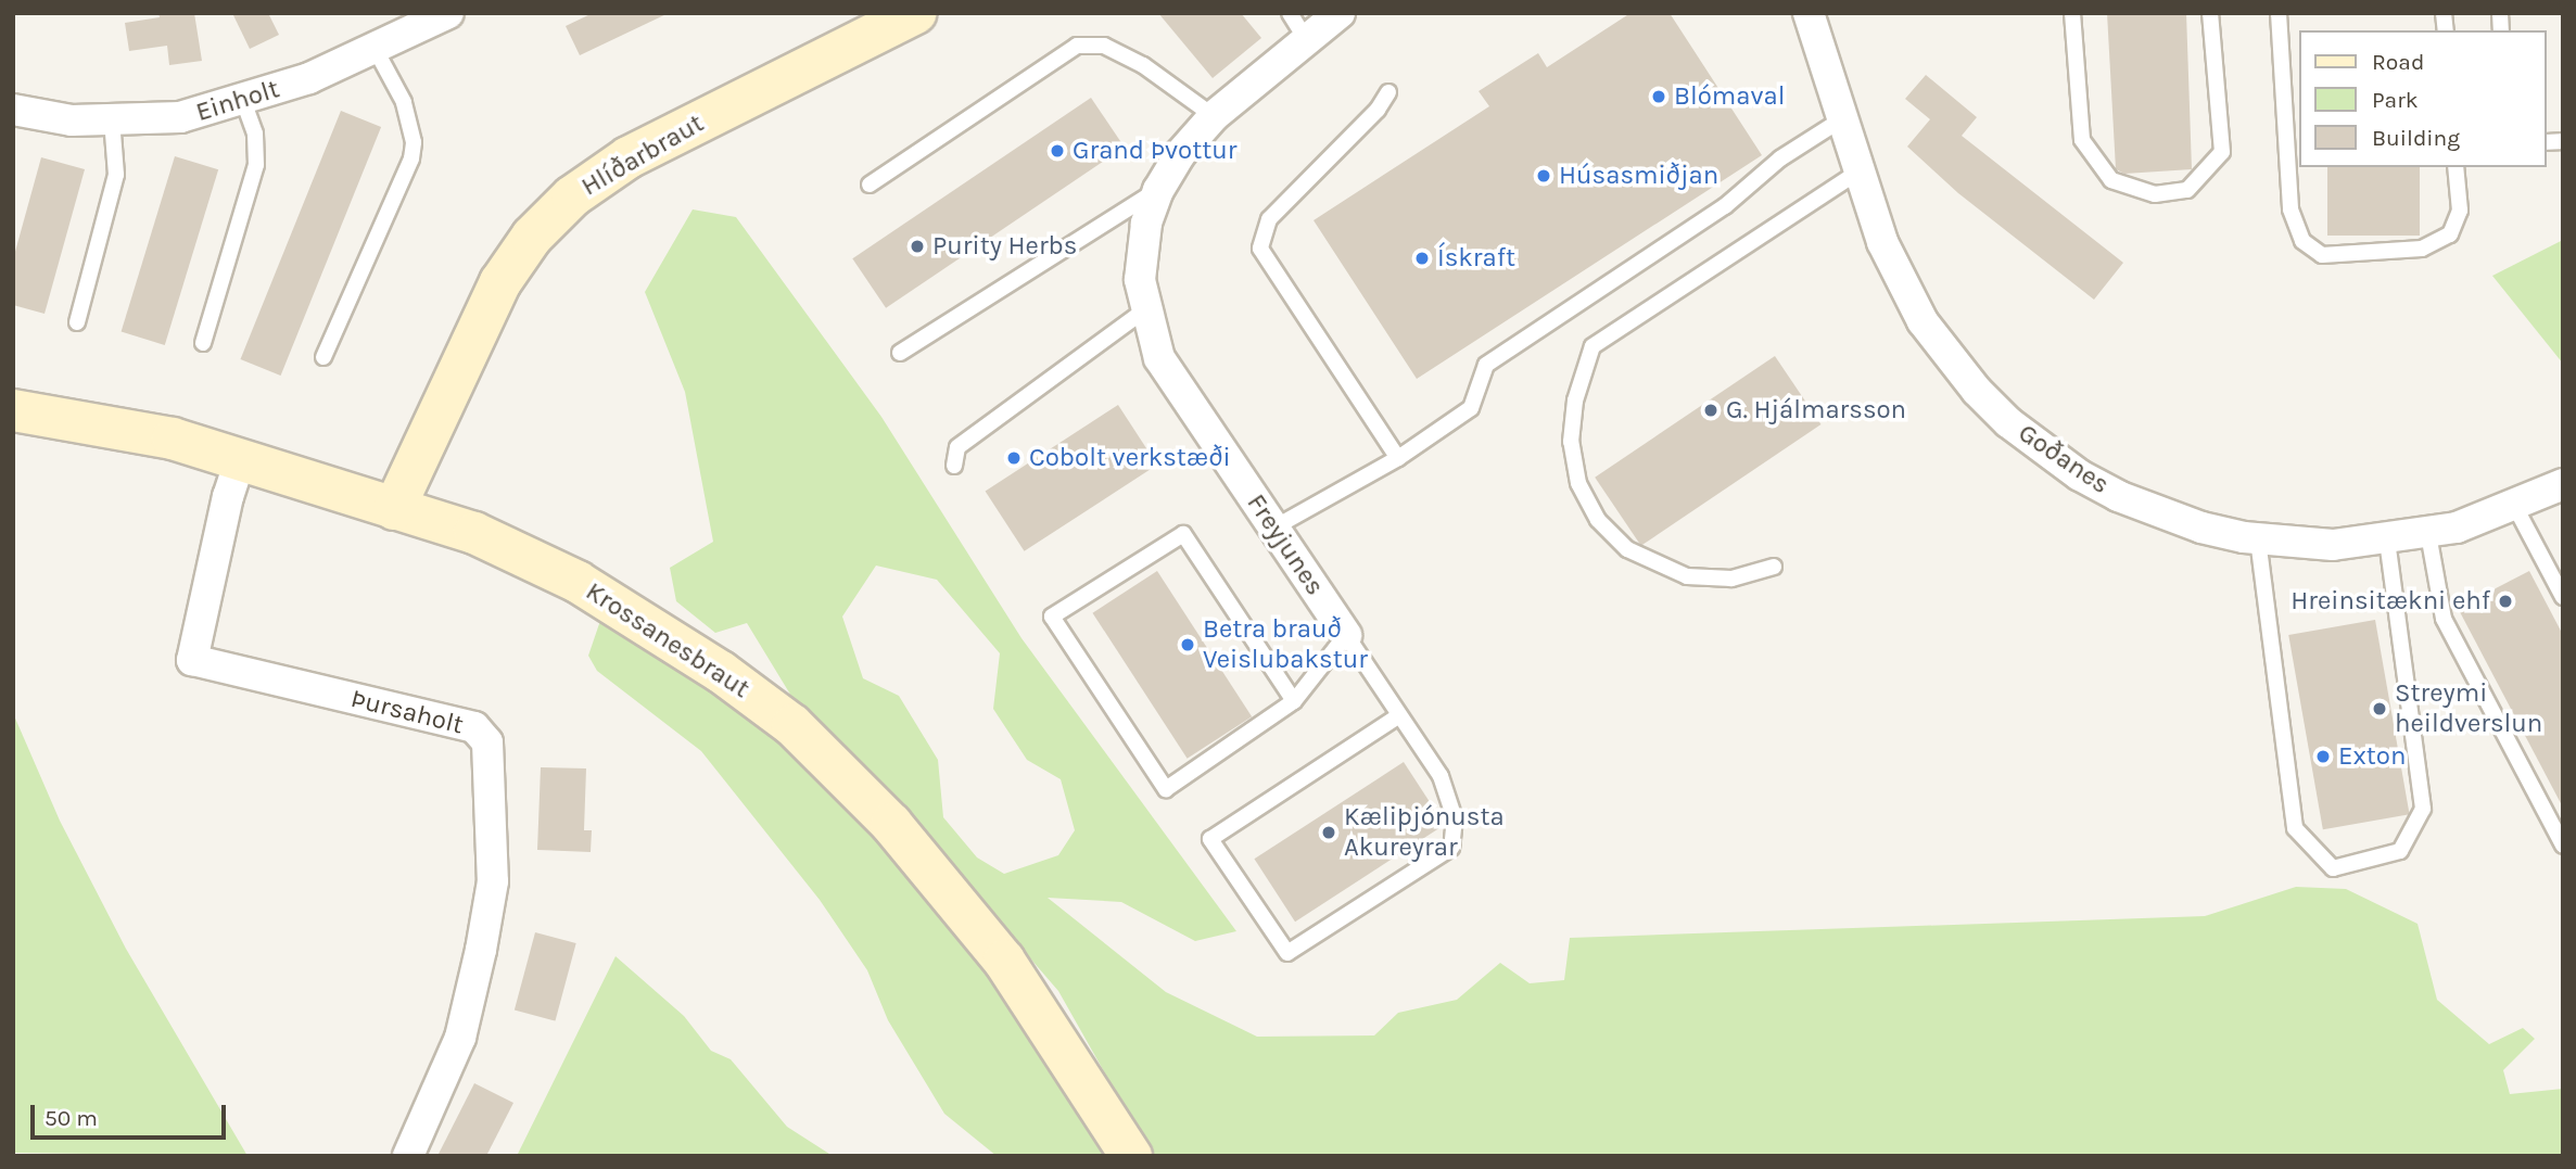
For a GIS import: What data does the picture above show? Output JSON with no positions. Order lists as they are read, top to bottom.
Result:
{
  "streets": {
    "street": [
      "Einholt",
      "Hlíðarbraut",
      "Goðanes",
      "Freyjunes",
      "Krossanesbraut",
      "Þursaholt"
    ]
  },
  "crossings": [
    ["Hlíðarbraut", "Krossanesbraut"],
    ["Krossanesbraut", "Þursaholt"]
  ],
  "places": [
    "Blómaval",
    "Grand Þvottur",
    "Húsasmiðjan",
    "Purity Herbs",
    "Ískraft",
    "G. Hjálmarsson",
    "Cobolt verkstæði",
    "Hreinsitækni ehf",
    "Betra brauð Veislubakstur",
    "Streymi heildverslun",
    "Exton",
    "Kæliþjónusta Akureyrar"
  ],
  "legend": ["Road", "Park", "Building"],
  "scale_bar": "50 m"
}
